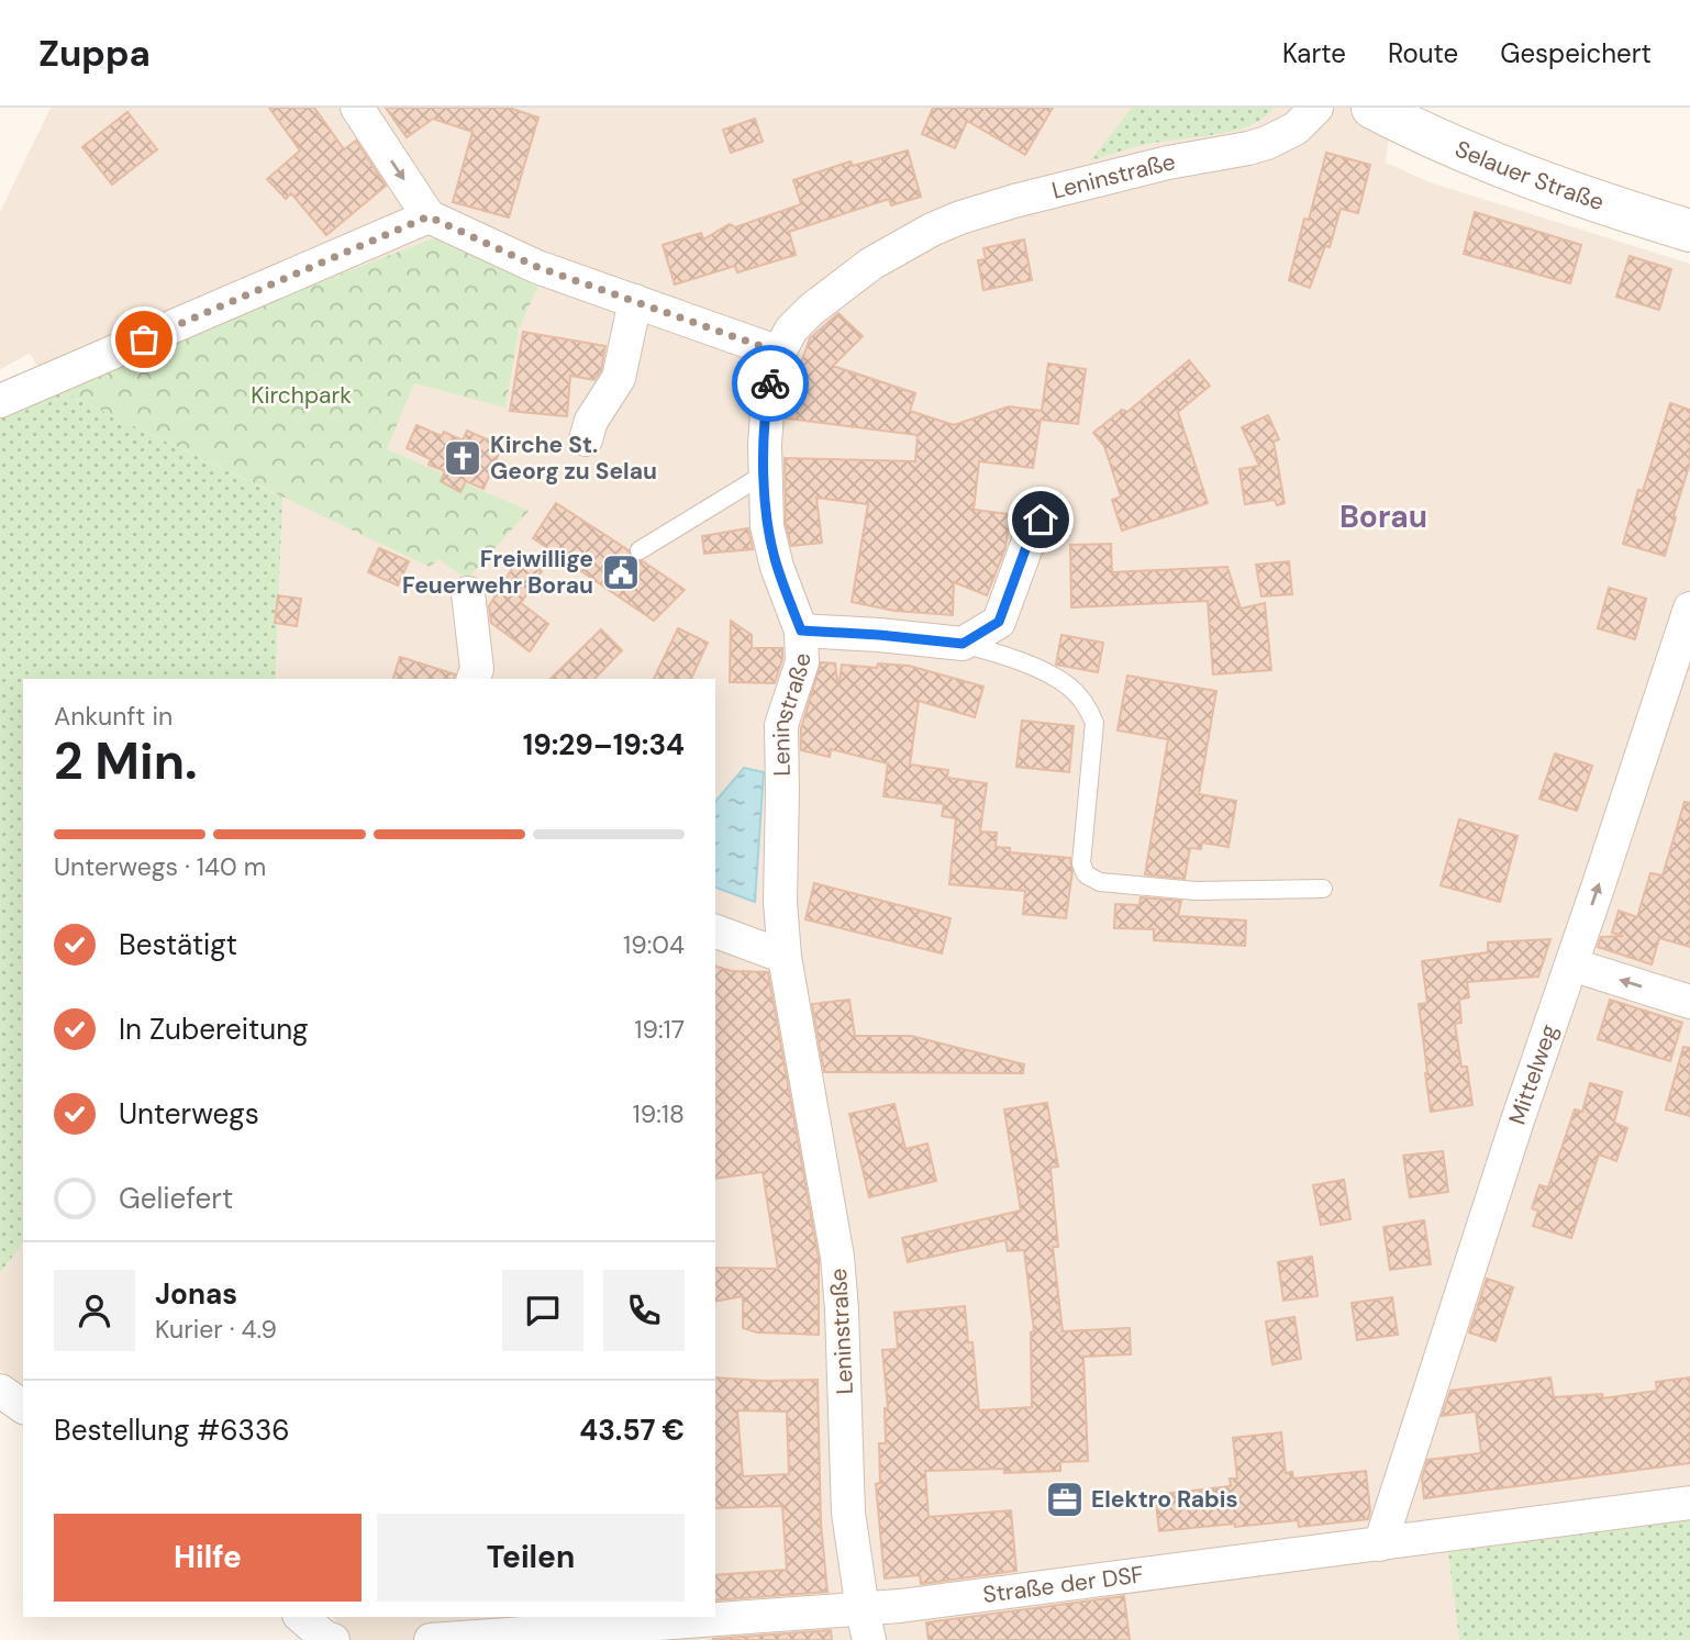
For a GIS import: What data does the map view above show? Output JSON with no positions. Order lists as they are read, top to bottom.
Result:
{
  "streets": {
    "main road": ["Selauer Straße"],
    "street": ["Leninstraße", "Mittelweg", "Straße der DSF"]
  },
  "crossings": [
    ["Leninstraße", "Straße der DSF"],
    ["Mittelweg", "Straße der DSF"]
  ],
  "one_way": ["Mittelweg"],
  "districts": ["Borau"],
  "parks": ["Kirchpark"],
  "places": {
    "church": ["Kirche St. Georg zu Selau"],
    "public building": ["Freiwillige Feuerwehr Borau"],
    "office": ["Elektro Rabis"]
  },
  "page": {
    "header": "Zuppa",
    "nav": ["Karte", "Route", "Gespeichert"],
    "heading": ["2 Min.", "Ankunft in", "19:29–19:34"],
    "panel": [
      "Jonas",
      "Kurier · 4.9",
      "Bestellung #6336",
      "43.57 €"
    ],
    "bar": "Unterwegs · 140 m",
    "list": [
      ["Bestätigt", "19:04"],
      ["In Zubereitung", "19:17"],
      ["Unterwegs", "19:18"],
      "Geliefert"
    ],
    "buttons": ["Hilfe", "Teilen"]
  }
}
